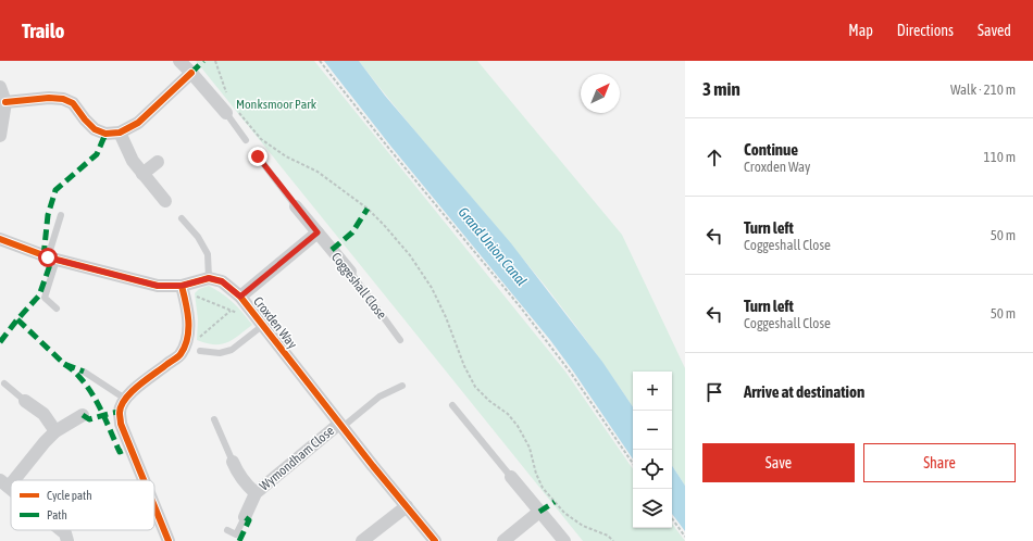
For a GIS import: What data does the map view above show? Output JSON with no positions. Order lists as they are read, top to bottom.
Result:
{
  "streets": {
    "street": ["Coggeshall Close", "Croxden Way", "Wymondham Close"]
  },
  "crossings": [
    ["Croxden Way", "Wymondham Close"]
  ],
  "water": ["Grand Union Canal"],
  "parks": ["Monksmoor Park"],
  "legend": ["Cycle path", "Path"],
  "north": "top right",
  "page": {
    "header": "Trailo",
    "nav": ["Map", "Directions", "Saved"],
    "heading": ["3 min", "Walk · 210 m"],
    "list": [
      ["Continue", "Croxden Way", "110 m"],
      ["Turn left", "Coggeshall Close", "50 m"],
      ["Turn left", "Coggeshall Close", "50 m"],
      "Arrive at destination"
    ],
    "map_buttons": ["+", "−"],
    "buttons": ["Save", "Share"]
  }
}
